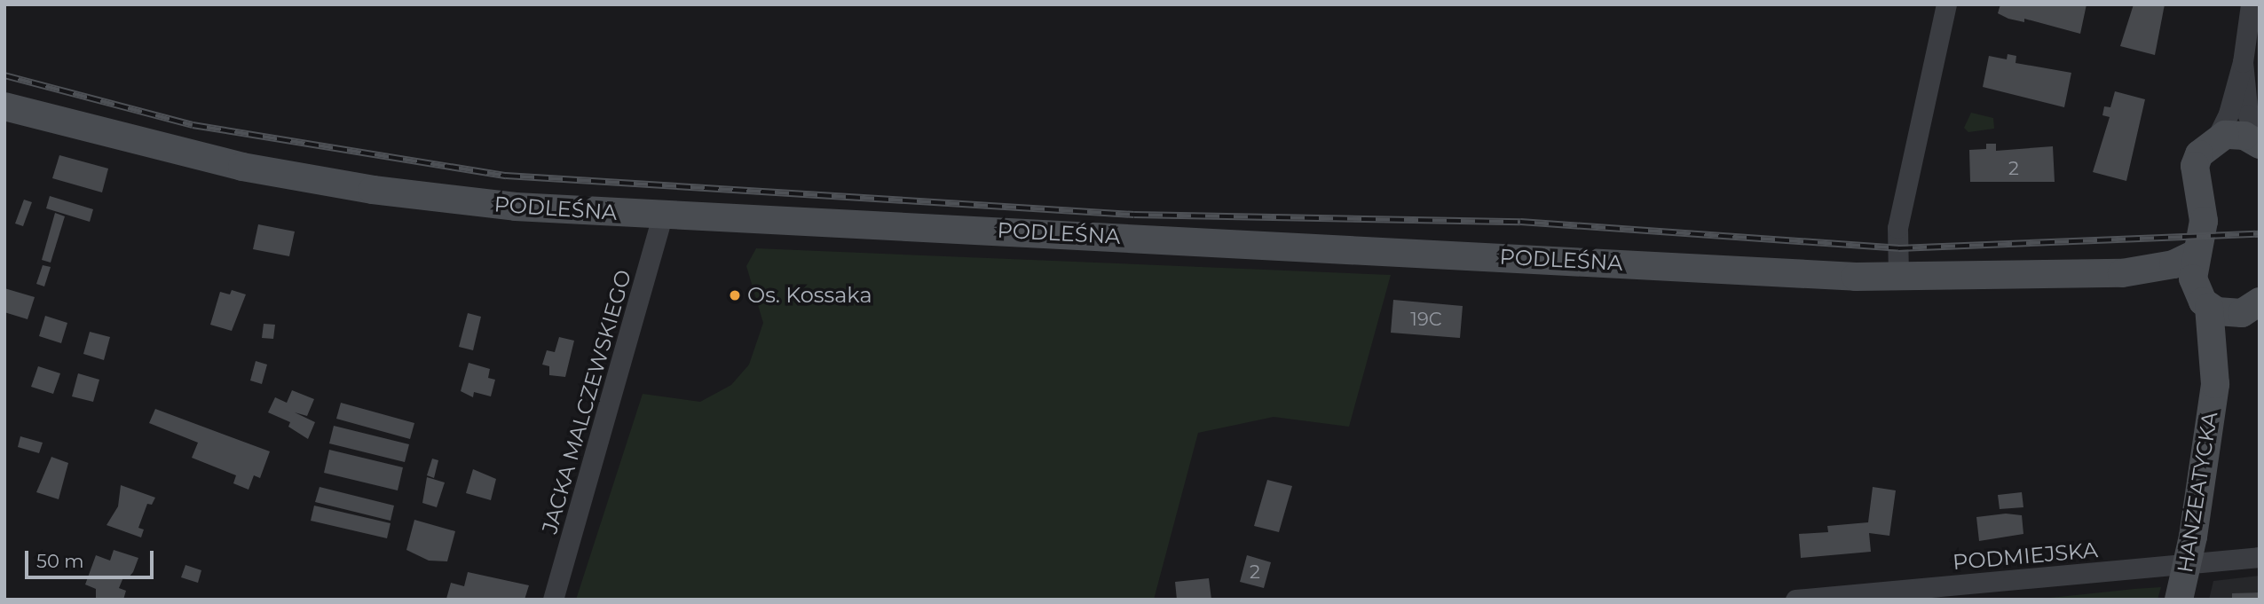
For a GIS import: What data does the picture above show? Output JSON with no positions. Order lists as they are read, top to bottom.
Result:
{
  "streets": {
    "street": [
      "PODLEŚNA",
      "JACKA MALCZEWSKIEGO",
      "HANZEATYCKA",
      "PODMIEJSKA"
    ]
  },
  "crossings": [
    ["PODLEŚNA", "JACKA MALCZEWSKIEGO"],
    ["PODLEŚNA", "HANZEATYCKA"],
    ["HANZEATYCKA", "PODMIEJSKA"]
  ],
  "places": ["Os. Kossaka"],
  "house_numbers": ["2", "19C", "2"],
  "scale_bar": "50 m"
}
